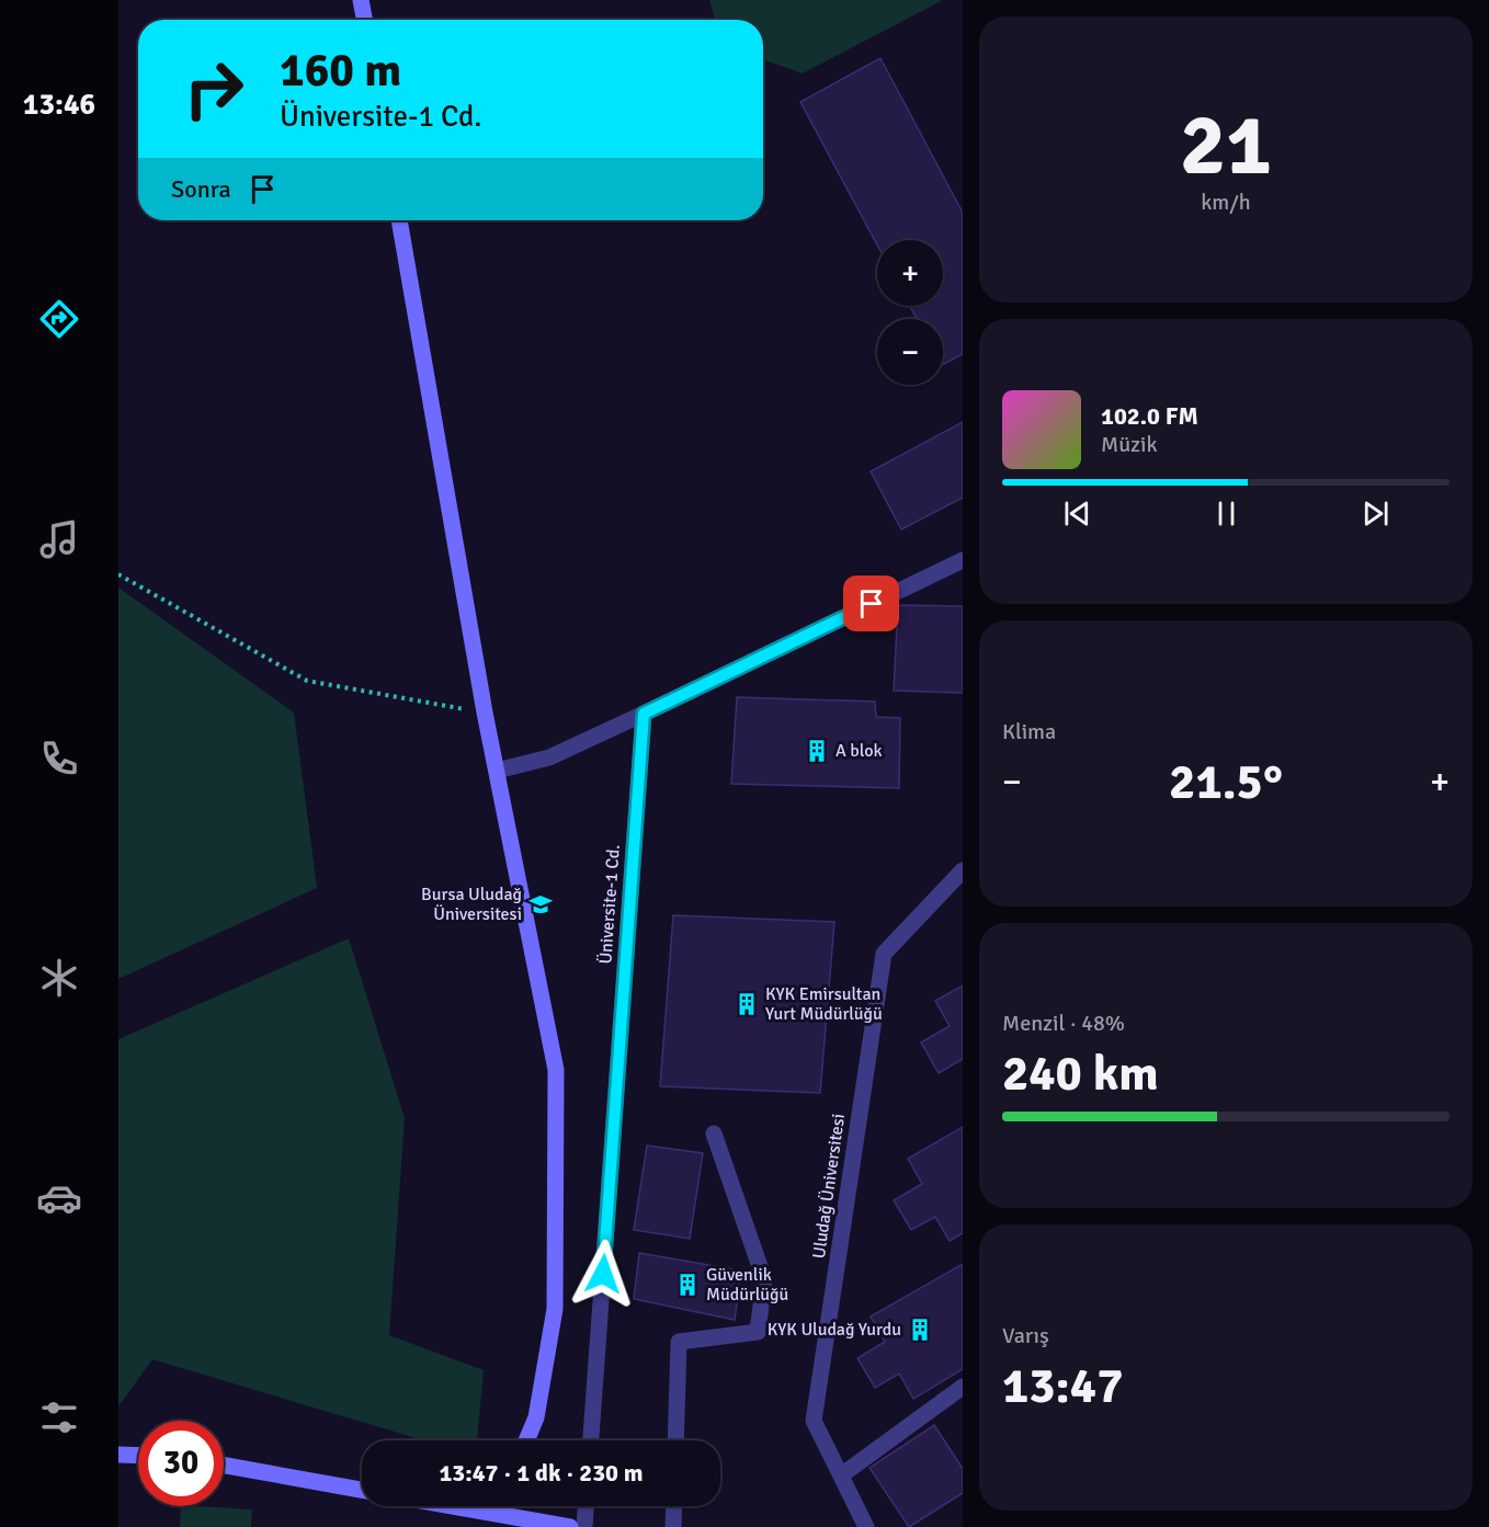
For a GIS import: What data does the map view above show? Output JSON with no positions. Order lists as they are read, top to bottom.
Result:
{
  "streets": {
    "street": ["Üniversite-1 Cd.", "Uludağ Üniversitesi"]
  },
  "places": {
    "building": [
      "A blok",
      "KYK Emirsultan Yurt Müdürlüğü",
      "Güvenlik Müdürlüğü",
      "KYK Uludağ Yurdu"
    ],
    "school or university": ["Bursa Uludağ Üniversitesi"]
  },
  "page": {
    "tabs": "13:46",
    "tile": [
      ["21", "km/h"],
      "Klima",
      ["Menzil · 48%", "240 km"],
      ["Varış", "13:47"]
    ],
    "turn": ["160 m", "Üniversite-1 Cd."],
    "then": "Sonra",
    "map_buttons": ["+", "−"],
    "song": ["102.0 FM", "Müzik"],
    "heat": ["−", "21.5°", "+"],
    "limit": "30",
    "trip": "13:47 · 1 dk · 230 m"
  }
}
